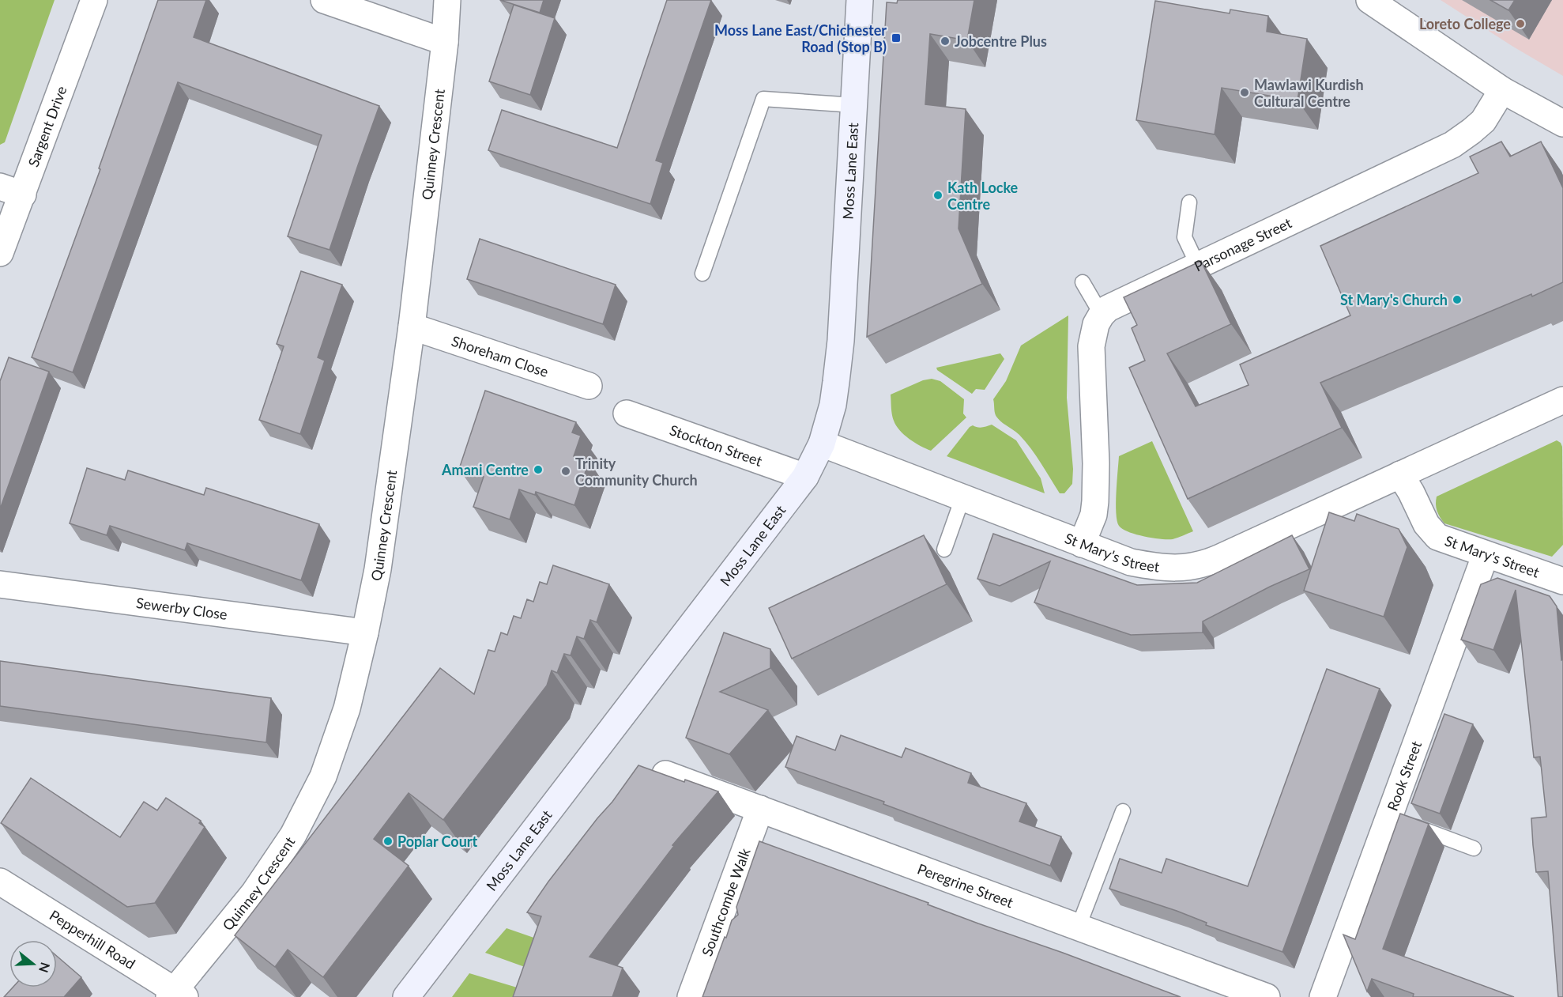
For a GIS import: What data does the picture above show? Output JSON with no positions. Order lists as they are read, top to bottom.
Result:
{
  "streets": {
    "main road": ["Moss Lane East"],
    "street": [
      "Sargent Drive",
      "Quinney Crescent",
      "Parsonage Street",
      "Shoreham Close",
      "Stockton Street",
      "St Mary's Street",
      "Sewerby Close",
      "Rook Street",
      "Peregrine Street",
      "Southcombe Walk",
      "Pepperhill Road"
    ]
  },
  "crossings": [
    ["Quinney Crescent", "Shoreham Close"],
    ["Quinney Crescent", "Sewerby Close"],
    ["Quinney Crescent", "Pepperhill Road"],
    ["Moss Lane East", "Stockton Street"],
    ["Moss Lane East", "St Mary's Street"],
    ["St Mary's Street", "Rook Street"],
    ["Peregrine Street", "Southcombe Walk"]
  ],
  "places": {
    "other": [
      "Loreto College",
      "Jobcentre Plus",
      "Mawlawi Kurdish Cultural Centre",
      "Kath Locke Centre",
      "St Mary's Church",
      "Amani Centre",
      "Trinity Community Church",
      "Poplar Court"
    ],
    "transit": ["Moss Lane East/Chichester Road (Stop B)"]
  },
  "north": "right"
}
